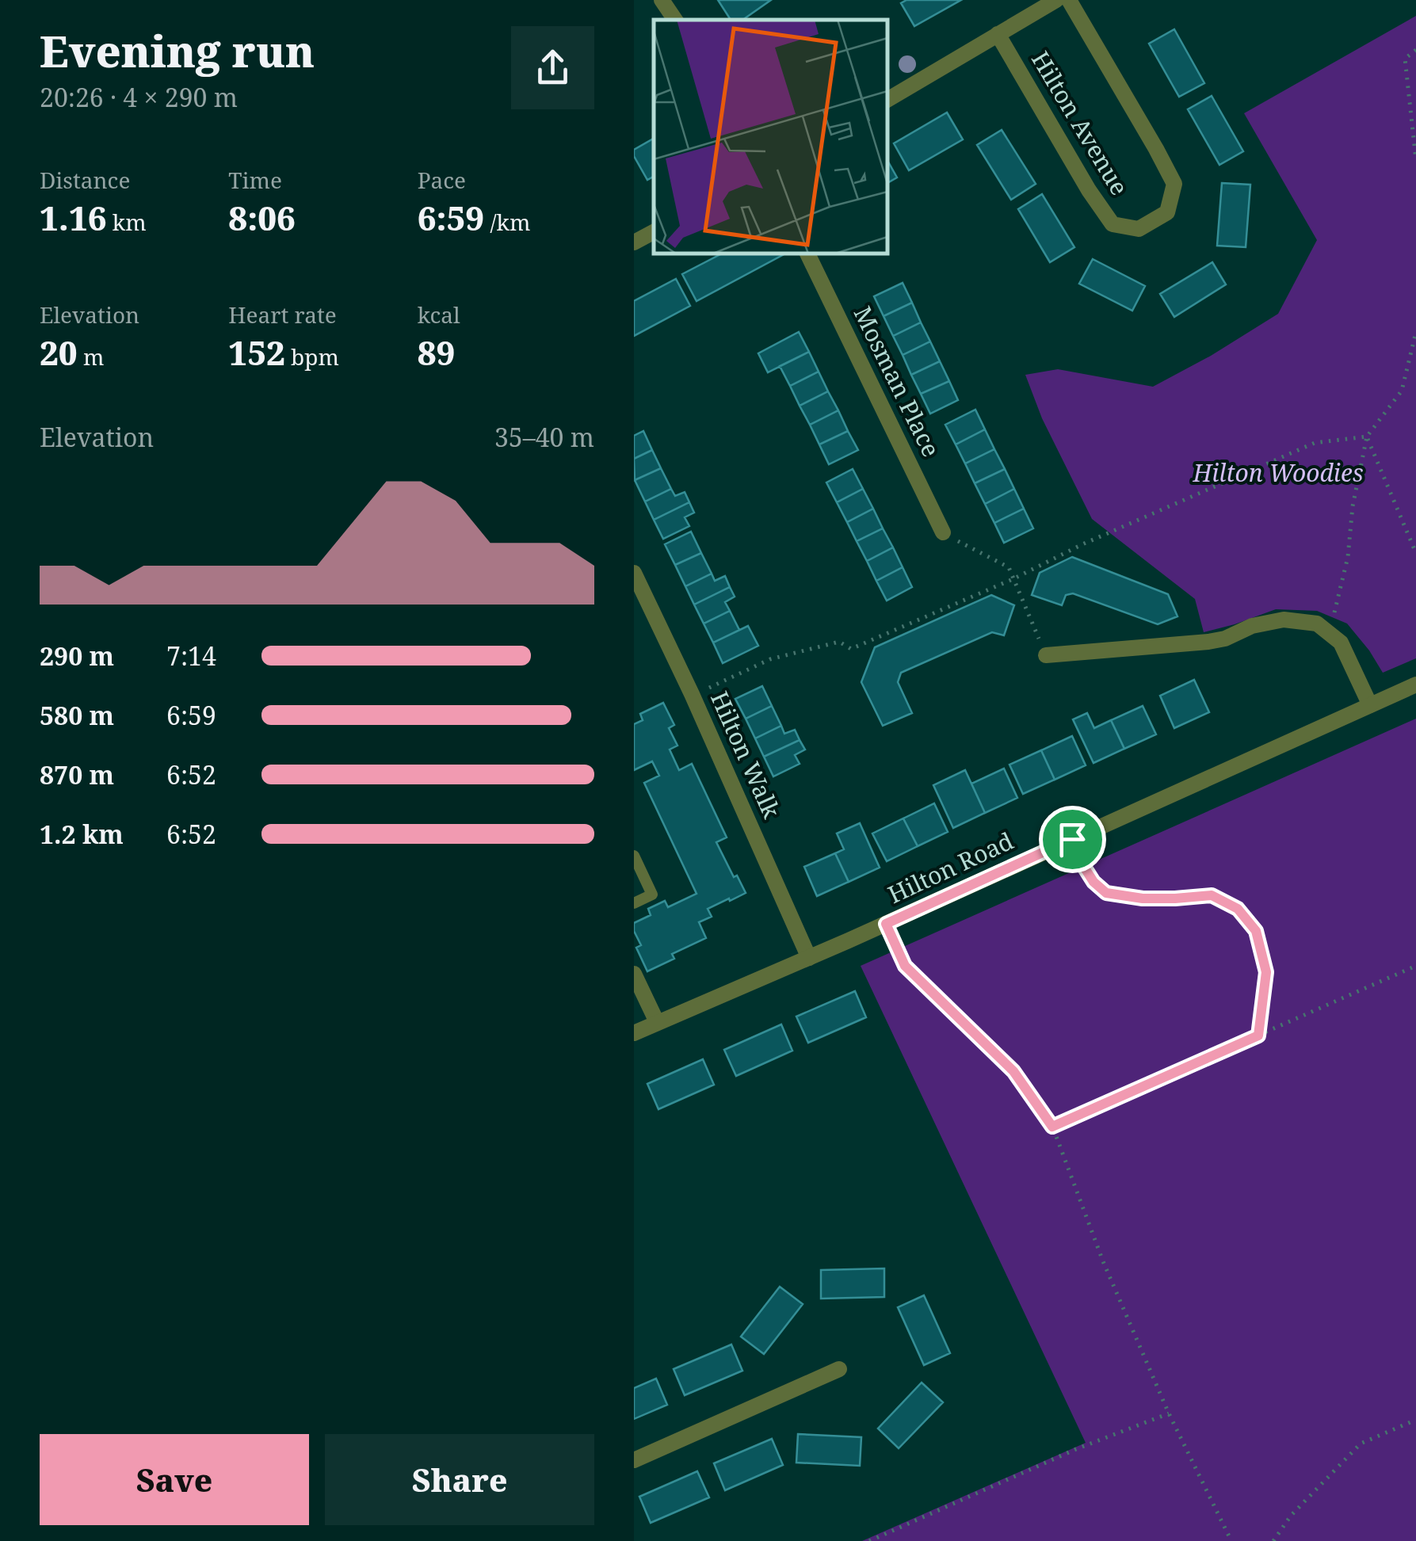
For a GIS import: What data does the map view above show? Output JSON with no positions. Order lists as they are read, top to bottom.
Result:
{
  "streets": {
    "street": [
      "Hilton Avenue",
      "Mosman Place",
      "Hilton Walk",
      "Hilton Road"
    ]
  },
  "crossings": [
    ["Hilton Walk", "Hilton Road"]
  ],
  "parks": ["Hilton Woodies"],
  "page": {
    "heading": ["Evening run", "20:26 · 4 × 290 m"],
    "stats": [
      ["Distance", "1.16 km"],
      ["Time", "8:06"],
      ["Pace", "6:59 /km"],
      ["Elevation", "20 m"],
      ["Heart rate", "152 bpm"],
      ["kcal", "89"]
    ],
    "chart": ["Elevation", "35–40 m"],
    "list": [
      {
        "name": "290 m",
        "note": "7:14"
      },
      {
        "name": "580 m",
        "note": "6:59"
      },
      {
        "name": "870 m",
        "note": "6:52"
      },
      {
        "name": "1.2 km",
        "note": "6:52"
      }
    ],
    "buttons": ["Save", "Share"]
  }
}
